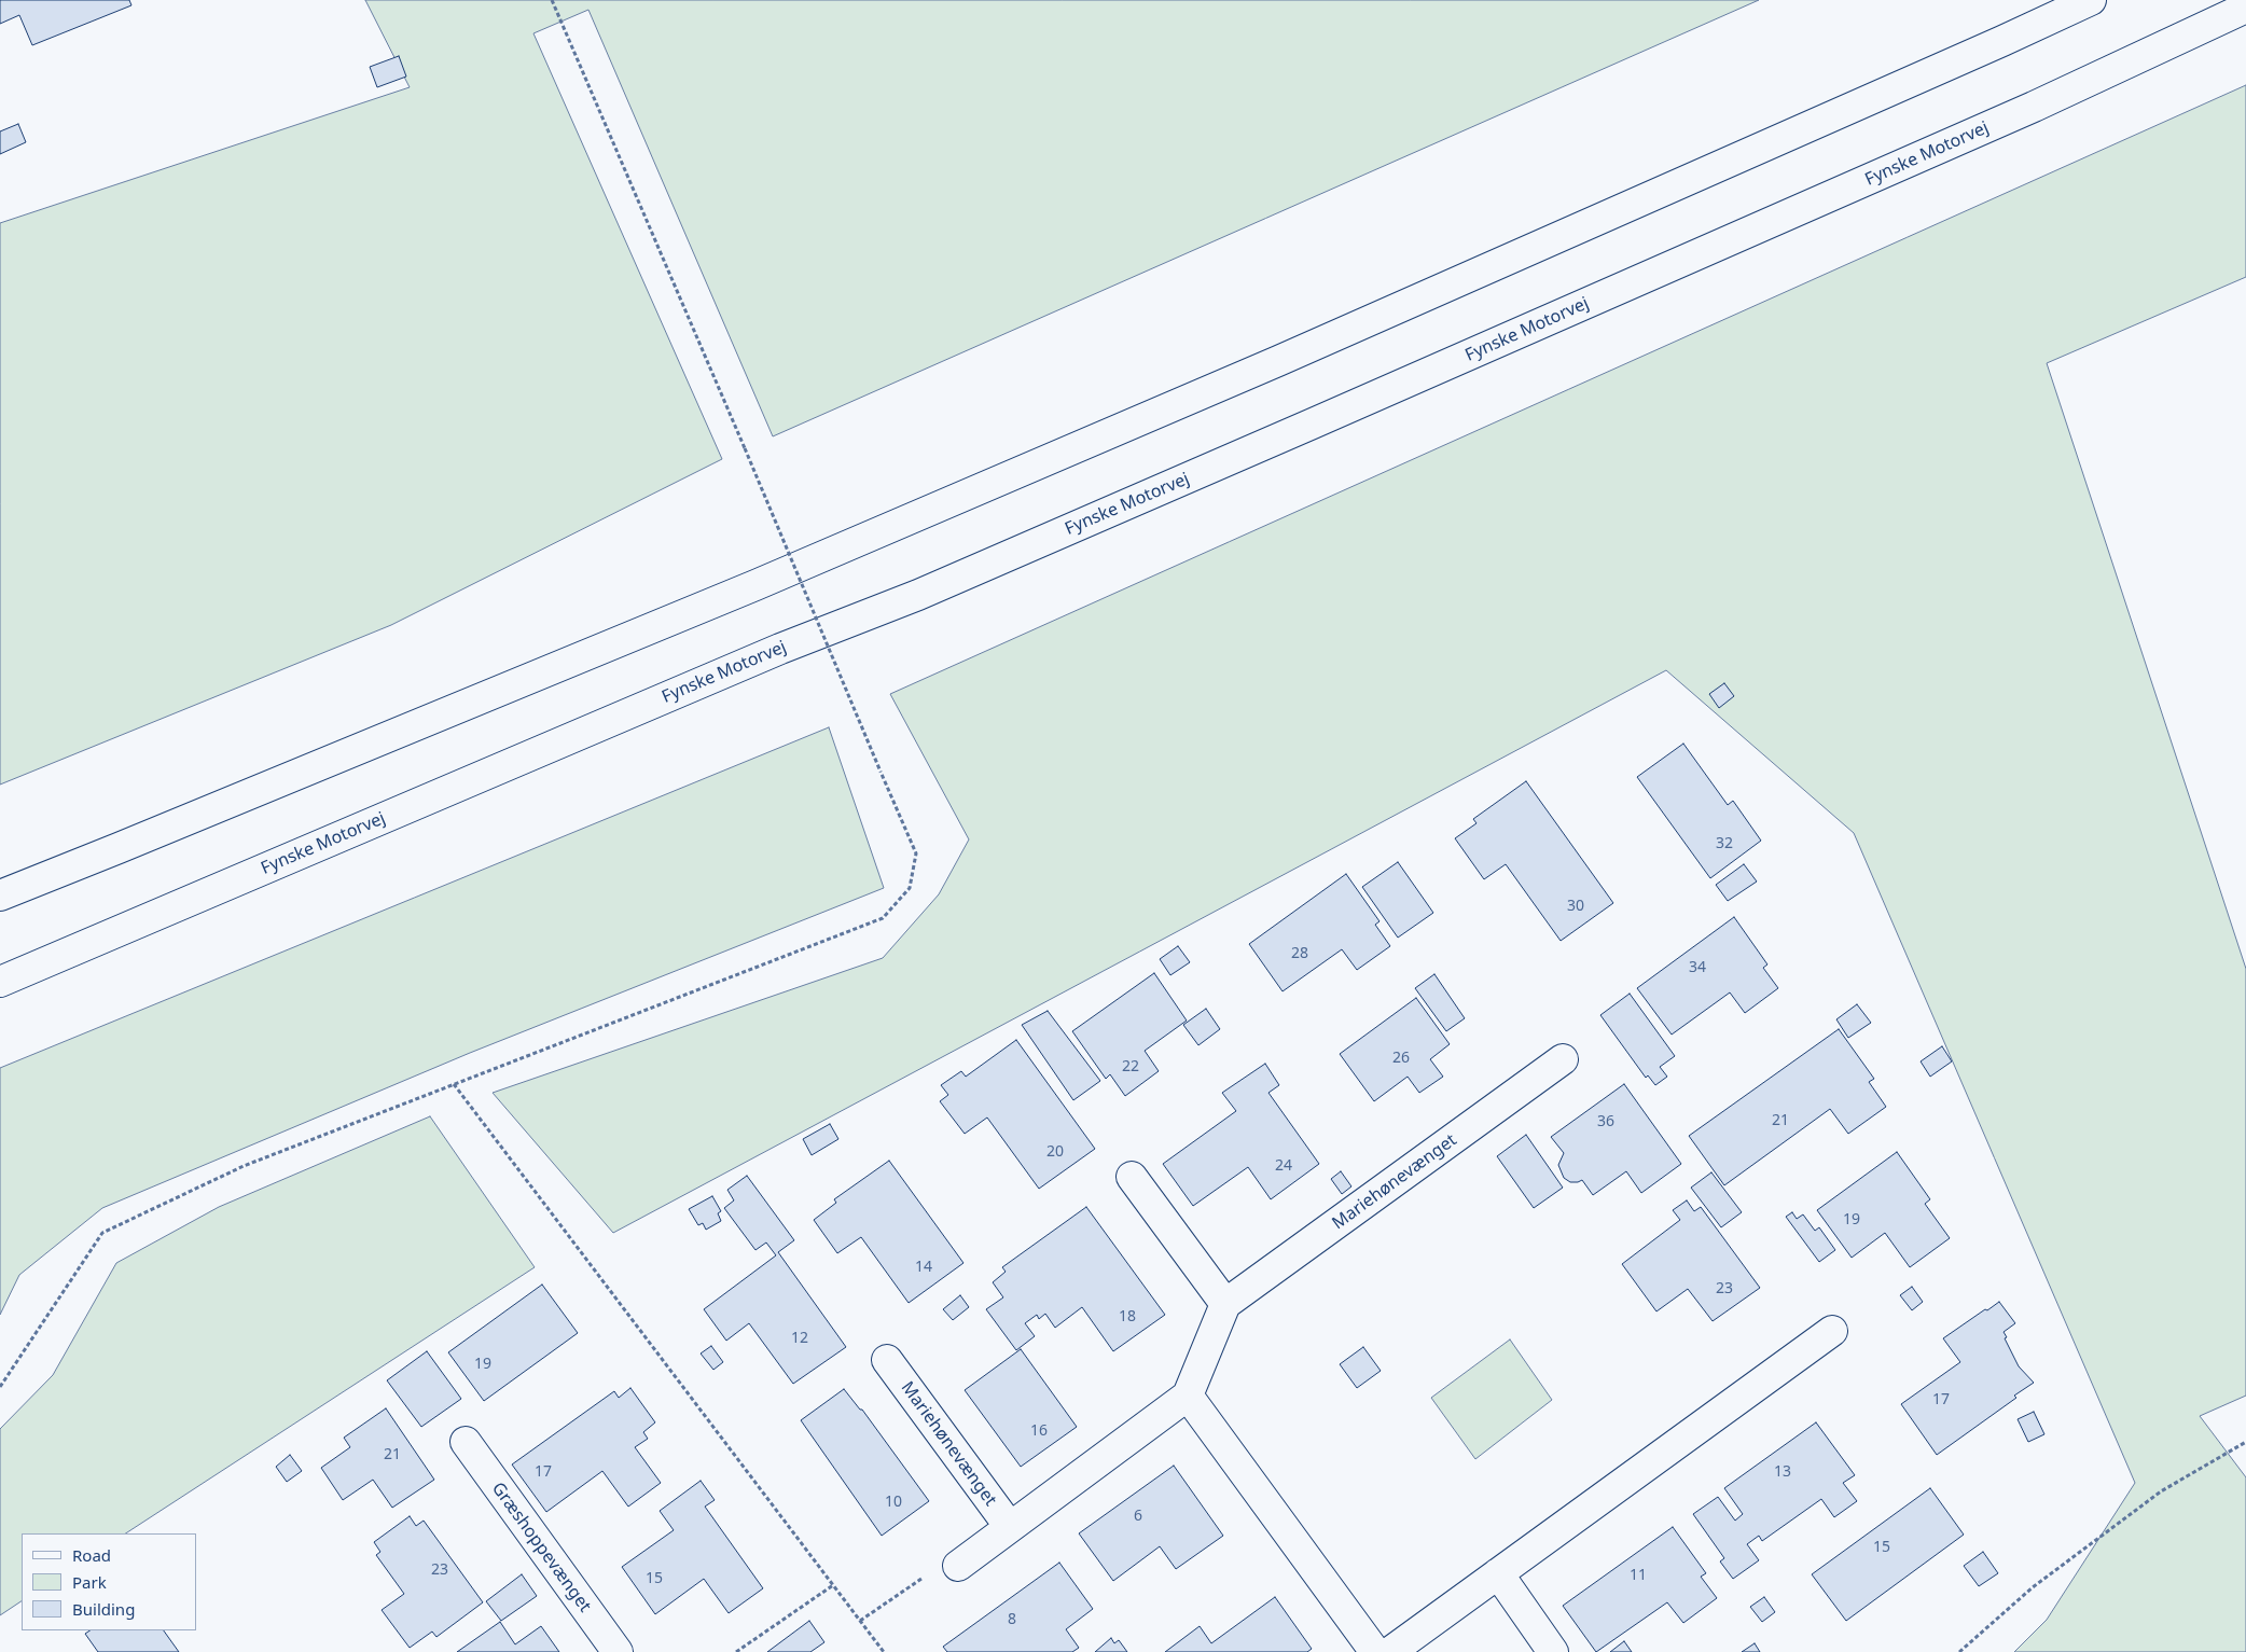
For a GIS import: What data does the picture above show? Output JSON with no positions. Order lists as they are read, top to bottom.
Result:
{
  "streets": {
    "main road": ["Fynske Motorvej", "Mariehønevænget", "Græshoppevænget"]
  },
  "house_numbers": [
    "32",
    "30",
    "28",
    "34",
    "26",
    "22",
    "21",
    "36",
    "20",
    "24",
    "19",
    "14",
    "23",
    "18",
    "12",
    "19",
    "17",
    "16",
    "21",
    "17",
    "13",
    "10",
    "6",
    "15",
    "23",
    "11",
    "15",
    "8"
  ],
  "legend": ["Road", "Park", "Building"]
}
